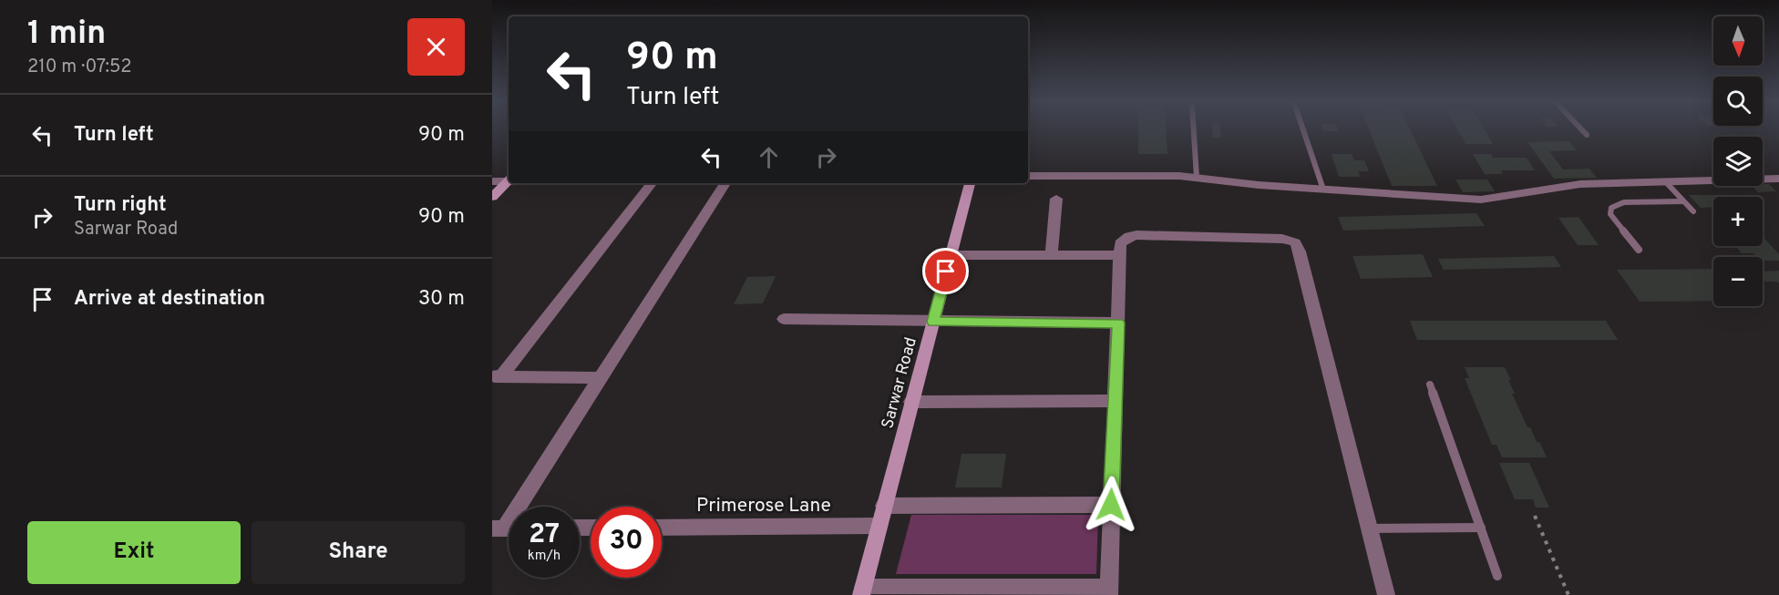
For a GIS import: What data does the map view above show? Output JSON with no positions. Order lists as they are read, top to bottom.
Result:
{
  "streets": {
    "street": ["Sarwar Road", "Primerose Lane"]
  },
  "crossings": [
    ["Sarwar Road", "Primerose Lane"]
  ],
  "north": "bottom",
  "page": {
    "heading": ["1 min", "210 m · 07:52"],
    "map_buttons": ["+", "−"],
    "turn": ["90 m", "Turn left"],
    "list": [
      {
        "name": "Turn left",
        "value": "90 m"
      },
      {
        "name": "Turn right",
        "note": "Sarwar Road",
        "value": "90 m"
      },
      {
        "name": "Arrive at destination",
        "value": "30 m"
      }
    ],
    "speed": "27 km/h",
    "limit": "30",
    "buttons": ["Exit", "Share"]
  }
}
